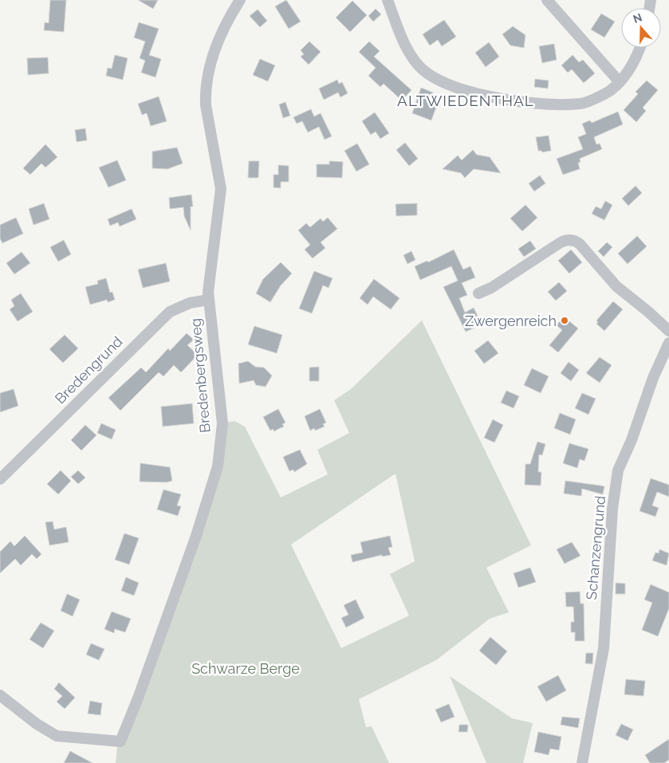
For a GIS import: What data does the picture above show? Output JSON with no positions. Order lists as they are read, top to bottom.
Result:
{
  "streets": {
    "street": ["Bredengrund", "Bredenbergsweg", "Schanzengrund"]
  },
  "crossings": [
    ["Bredengrund", "Bredenbergsweg"]
  ],
  "districts": ["ALTWIEDENTHAL"],
  "parks": ["Schwarze Berge"],
  "places": ["Zwergenreich"],
  "north": "top"
}
